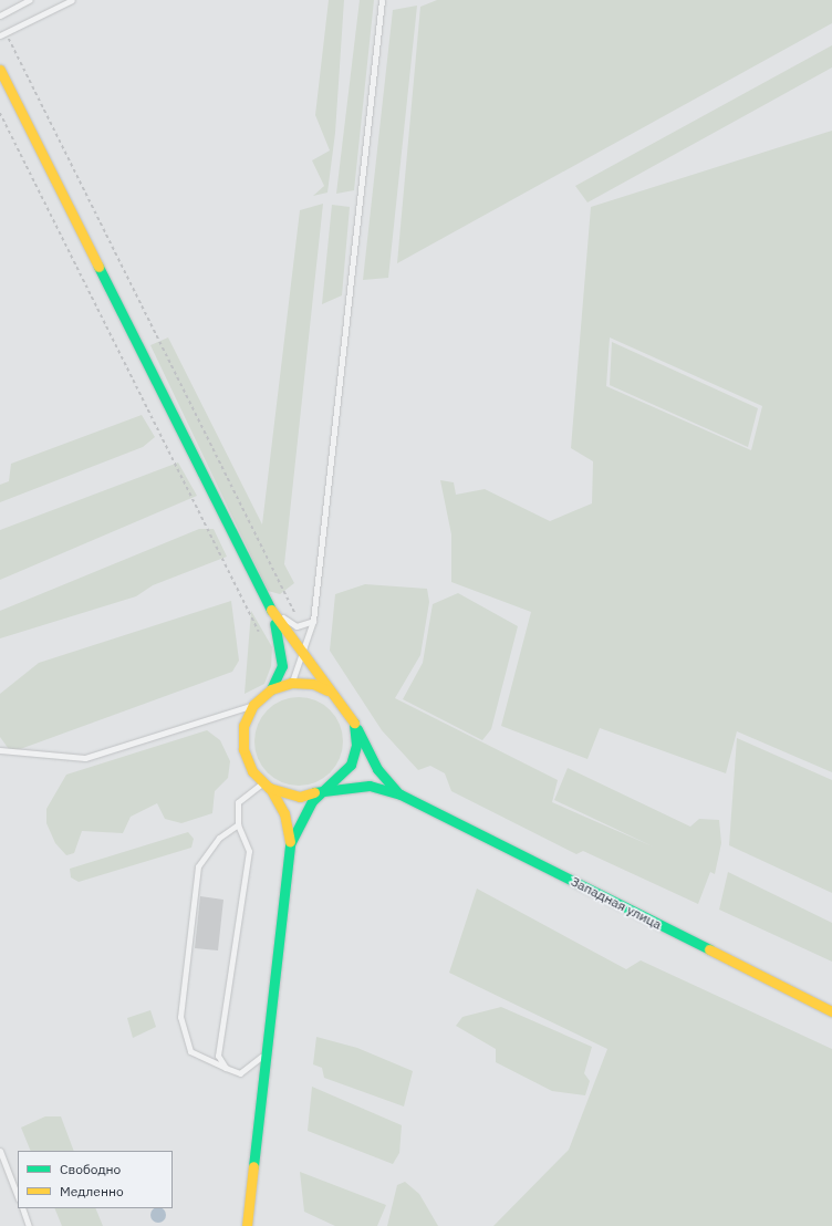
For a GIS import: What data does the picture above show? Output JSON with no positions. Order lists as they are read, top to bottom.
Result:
{
  "streets": {
    "main road": ["Западная улица"]
  },
  "legend": ["Свободно", "Медленно"]
}
